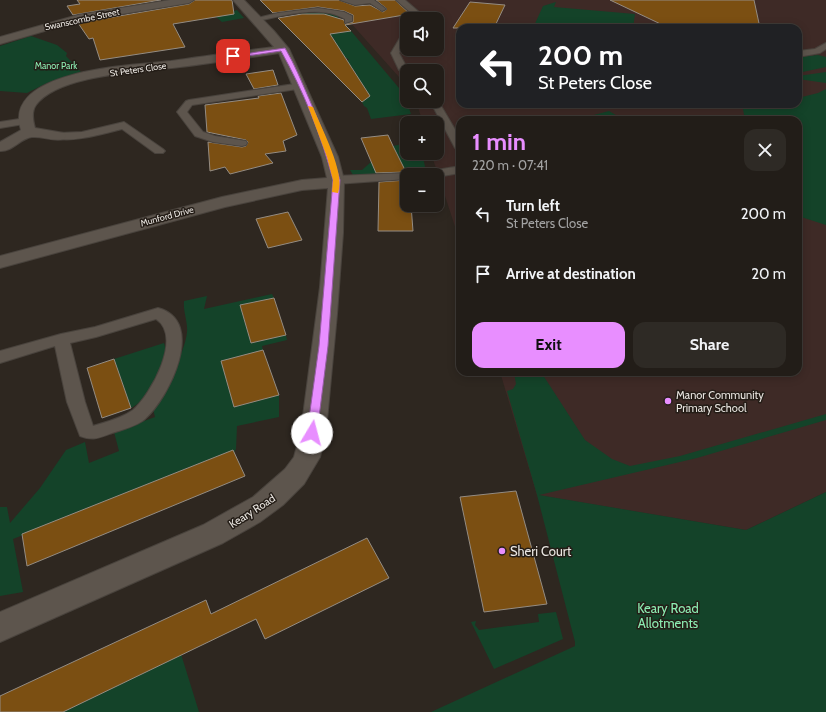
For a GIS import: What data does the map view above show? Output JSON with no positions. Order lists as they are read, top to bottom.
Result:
{
  "streets": {
    "street": [
      "Swanscombe Street",
      "St Peters Close",
      "Munford Drive",
      "Keary Road"
    ]
  },
  "crossings": [
    ["St Peters Close", "Keary Road"],
    ["Munford Drive", "Keary Road"]
  ],
  "parks": ["Manor Park", "Keary Road Allotments"],
  "places": ["Manor Community Primary School", "Sheri Court"],
  "page": {
    "map_buttons": ["+", "−"],
    "turn": ["200 m", "St Peters Close"],
    "heading": ["1 min", "220 m · 07:41"],
    "list": [
      {
        "name": "Turn left",
        "note": "St Peters Close",
        "value": "200 m"
      },
      {
        "name": "Arrive at destination",
        "value": "20 m"
      }
    ],
    "buttons": ["Exit", "Share"]
  }
}
